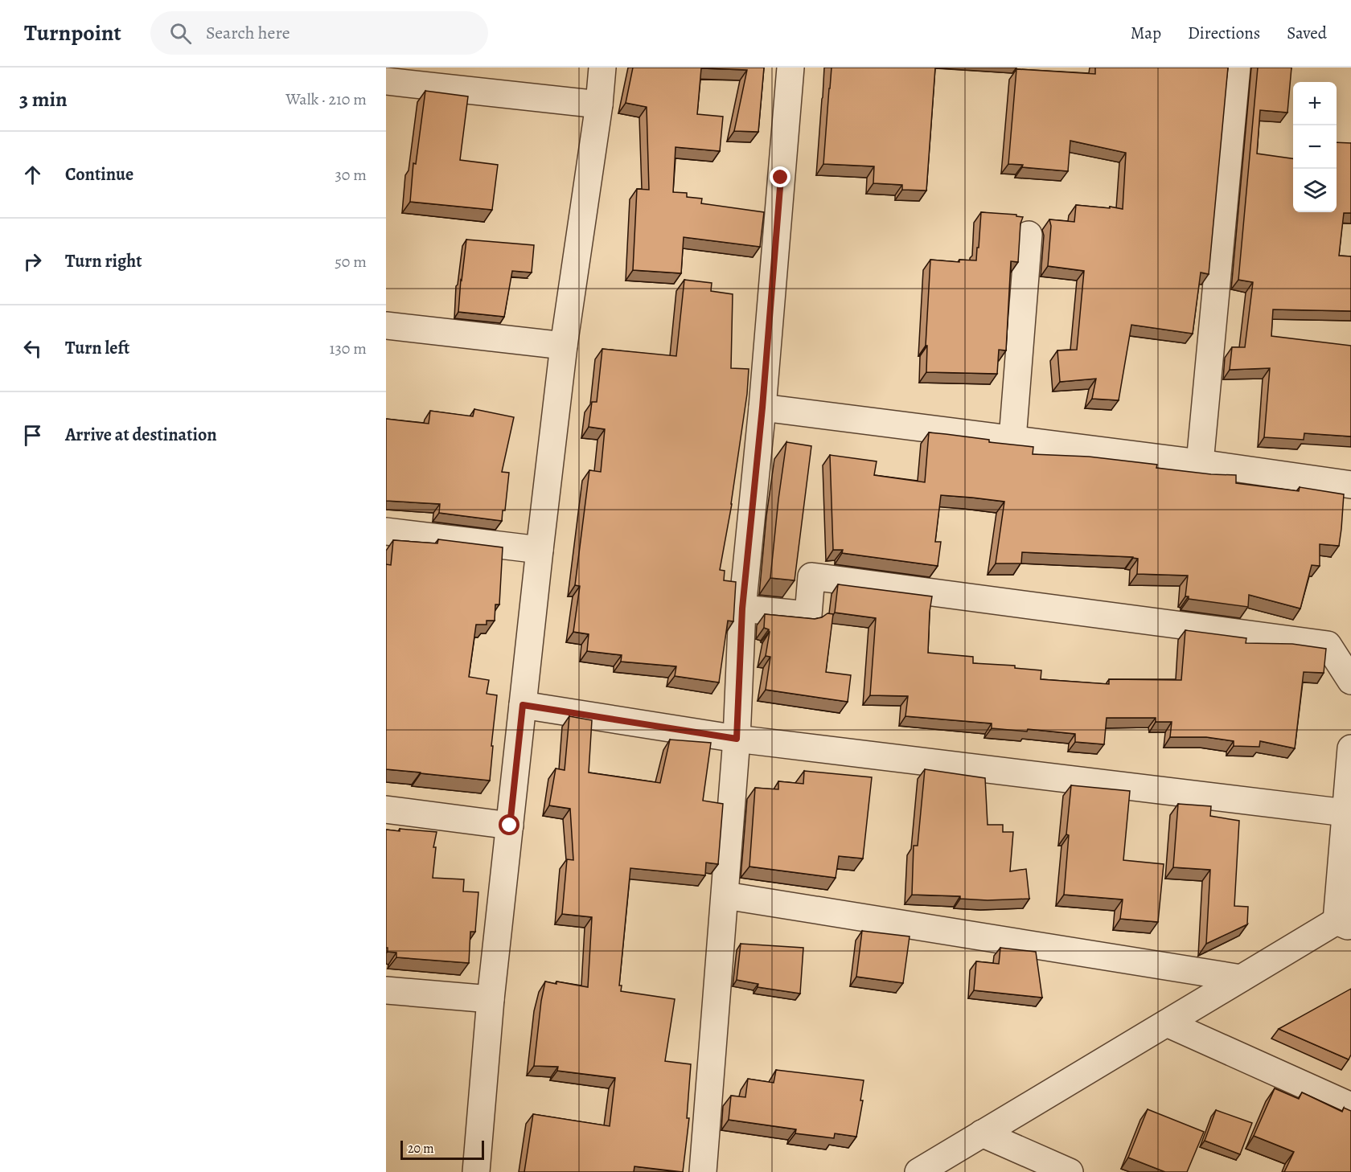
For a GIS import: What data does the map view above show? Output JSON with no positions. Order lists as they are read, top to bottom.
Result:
{
  "scale_bar": "20 m",
  "page": {
    "header": "Turnpoint",
    "search": "Search here",
    "nav": ["Map", "Directions", "Saved"],
    "heading": ["3 min", "Walk · 210 m"],
    "map_buttons": ["+", "−"],
    "list": [
      ["Continue", "30 m"],
      ["Turn right", "50 m"],
      ["Turn left", "130 m"],
      "Arrive at destination"
    ],
    "scale": "20 m"
  }
}
